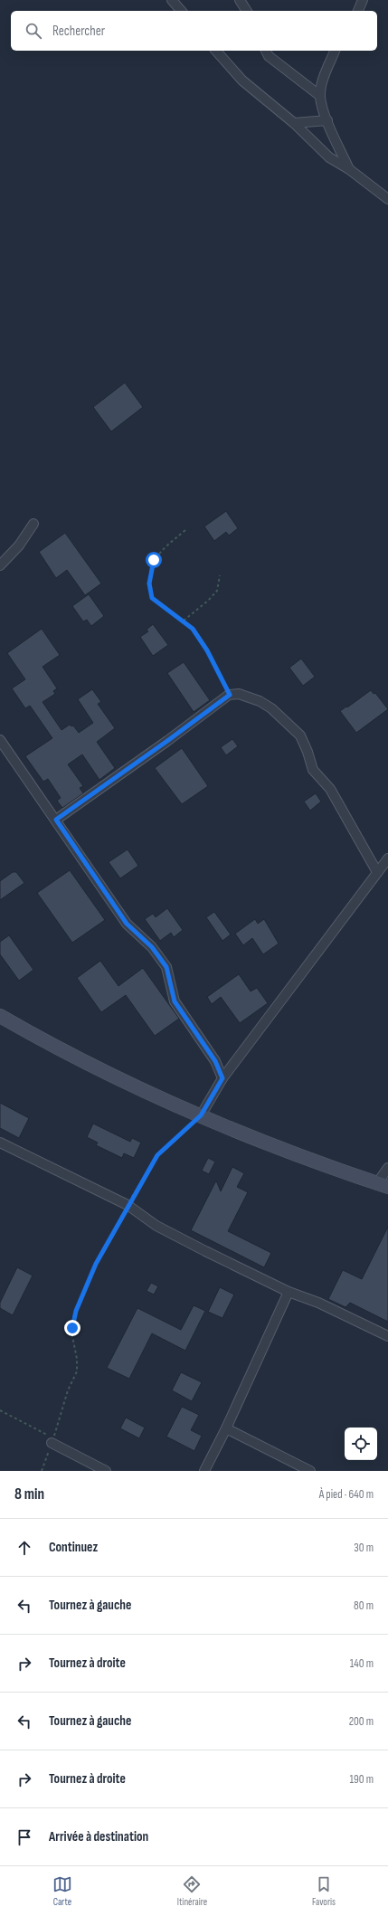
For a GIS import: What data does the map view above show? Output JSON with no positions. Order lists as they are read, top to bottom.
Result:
{
  "page": {
    "search": "Rechercher",
    "heading": ["8 min", "À pied · 640 m"],
    "list": [
      ["Continuez", "30 m"],
      ["Tournez à gauche", "80 m"],
      ["Tournez à droite", "140 m"],
      ["Tournez à gauche", "200 m"],
      ["Tournez à droite", "190 m"],
      "Arrivée à destination"
    ],
    "nav": ["Carte", "Itinéraire", "Favoris"]
  }
}
